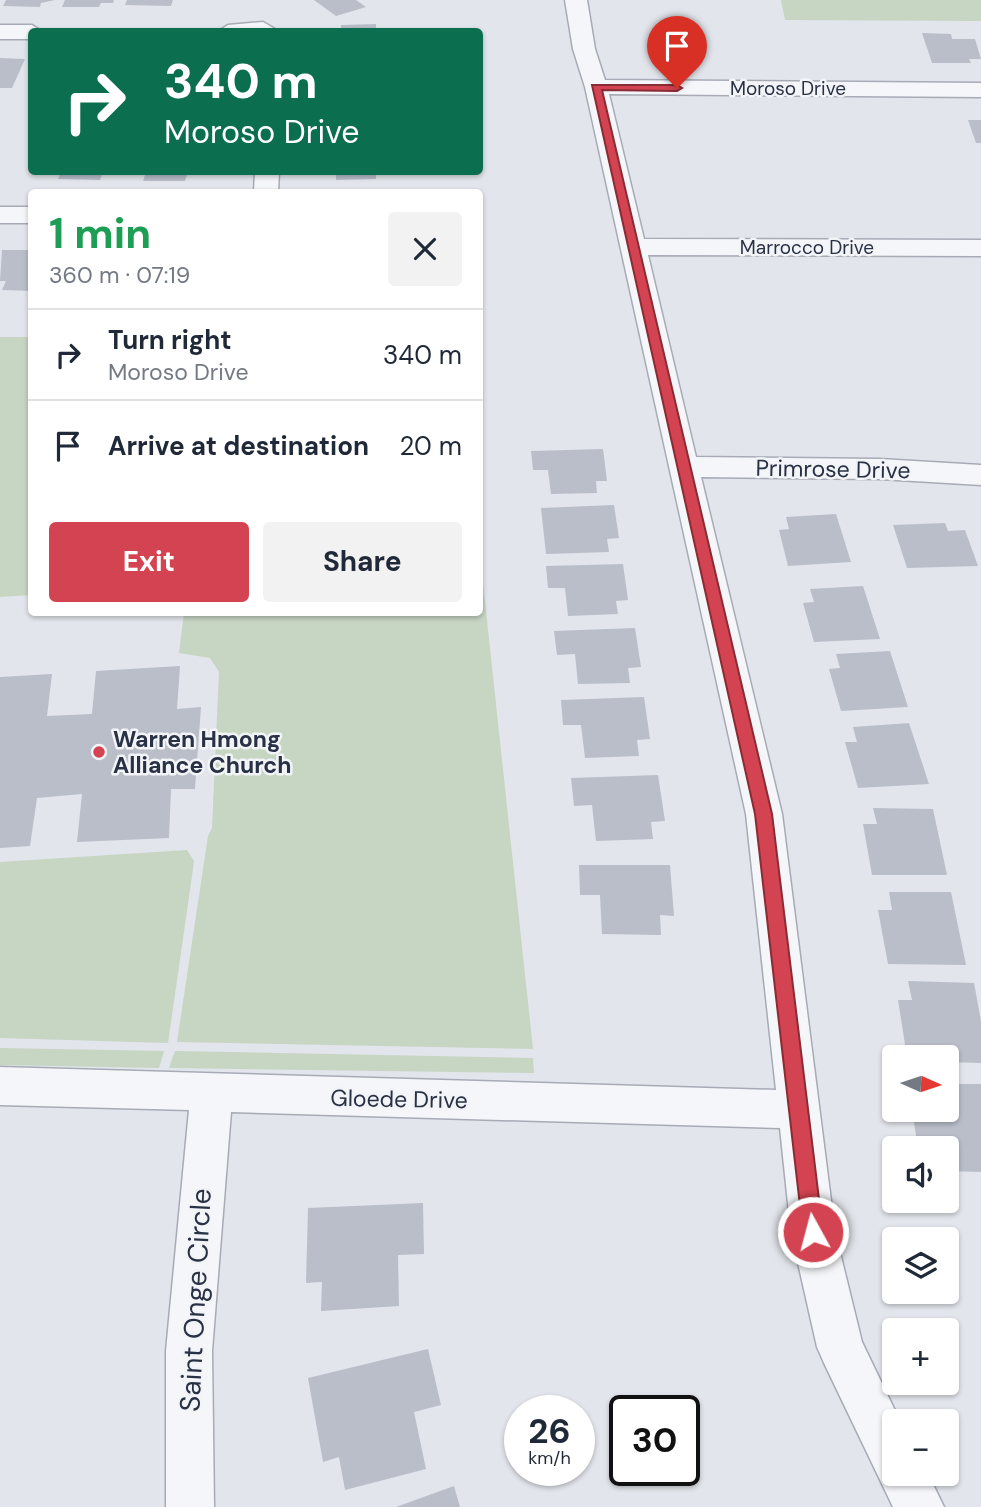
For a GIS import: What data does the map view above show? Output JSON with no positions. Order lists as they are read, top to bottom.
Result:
{
  "streets": {
    "street": [
      "Moroso Drive",
      "Marrocco Drive",
      "Primrose Drive",
      "Gloede Drive",
      "Saint Onge Circle"
    ]
  },
  "crossings": [
    ["Gloede Drive", "Saint Onge Circle"]
  ],
  "places": ["Warren Hmong Alliance Church"],
  "north": "right",
  "page": {
    "turn": ["340 m", "Moroso Drive"],
    "heading": ["1 min", "360 m · 07:19"],
    "list": [
      {
        "name": "Turn right",
        "note": "Moroso Drive",
        "value": "340 m"
      },
      {
        "name": "Arrive at destination",
        "value": "20 m"
      }
    ],
    "buttons": ["Exit", "Share"],
    "map_buttons": ["+", "−"],
    "speed": "26 km/h",
    "limit": "30"
  }
}
